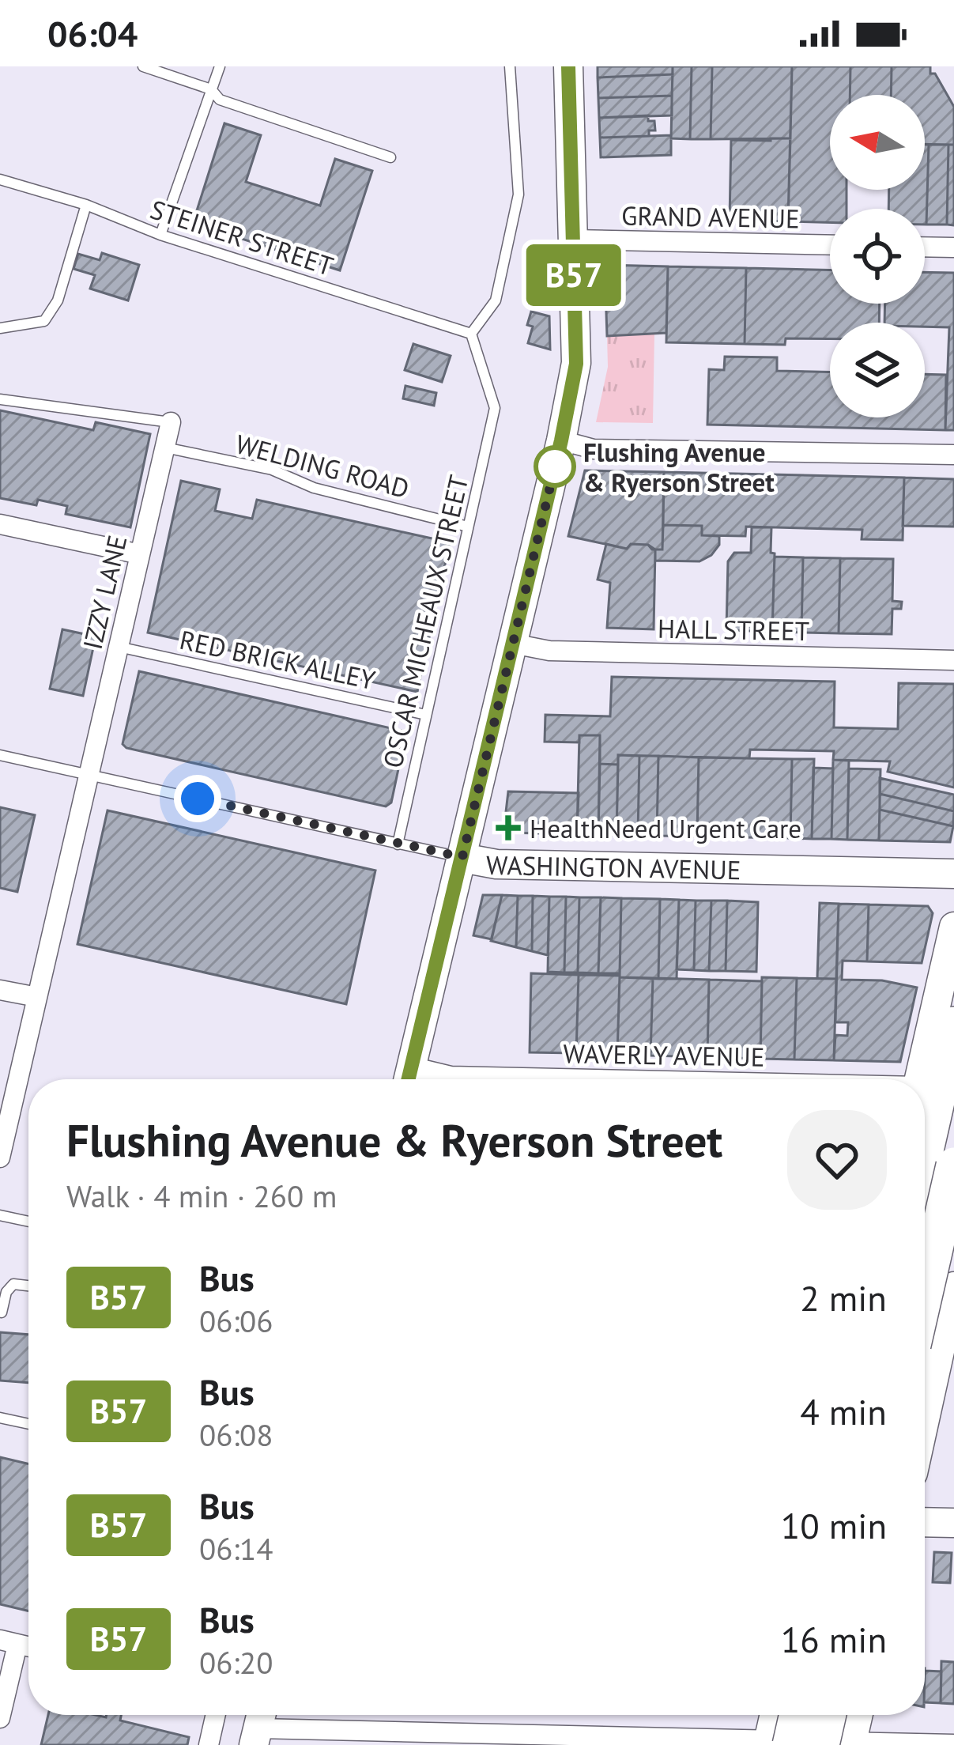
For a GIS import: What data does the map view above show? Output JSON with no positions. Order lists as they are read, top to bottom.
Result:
{
  "streets": {
    "main road": ["WASHINGTON AVENUE"],
    "street": [
      "GRAND AVENUE",
      "IZZY LANE",
      "HALL STREET",
      "WAVERLY AVENUE"
    ],
    "lane": [
      "STEINER STREET",
      "WELDING ROAD",
      "OSCAR MICHEAUX STREET",
      "RED BRICK ALLEY"
    ]
  },
  "crossings": [
    ["STEINER STREET", "OSCAR MICHEAUX STREET"],
    ["WELDING ROAD", "IZZY LANE"],
    ["WELDING ROAD", "OSCAR MICHEAUX STREET"],
    ["IZZY LANE", "RED BRICK ALLEY"],
    ["IZZY LANE", "WASHINGTON AVENUE"],
    ["OSCAR MICHEAUX STREET", "RED BRICK ALLEY"],
    ["OSCAR MICHEAUX STREET", "WASHINGTON AVENUE"]
  ],
  "places": {
    "other": ["Flushing Avenue & Ryerson Street"],
    "health": ["HealthNeed Urgent Care"]
  },
  "lines": ["bus line B57"],
  "north": "left",
  "page": {
    "status": "06:04",
    "on_map": "B57",
    "heading": ["Flushing Avenue & Ryerson Street", "Walk · 4 min · 260 m"],
    "list": [
      {
        "mark": "B57",
        "name": "Bus",
        "note": "06:06",
        "value": "2 min"
      },
      {
        "mark": "B57",
        "name": "Bus",
        "note": "06:08",
        "value": "4 min"
      },
      {
        "mark": "B57",
        "name": "Bus",
        "note": "06:14",
        "value": "10 min"
      },
      {
        "mark": "B57",
        "name": "Bus",
        "note": "06:20",
        "value": "16 min"
      }
    ]
  }
}
